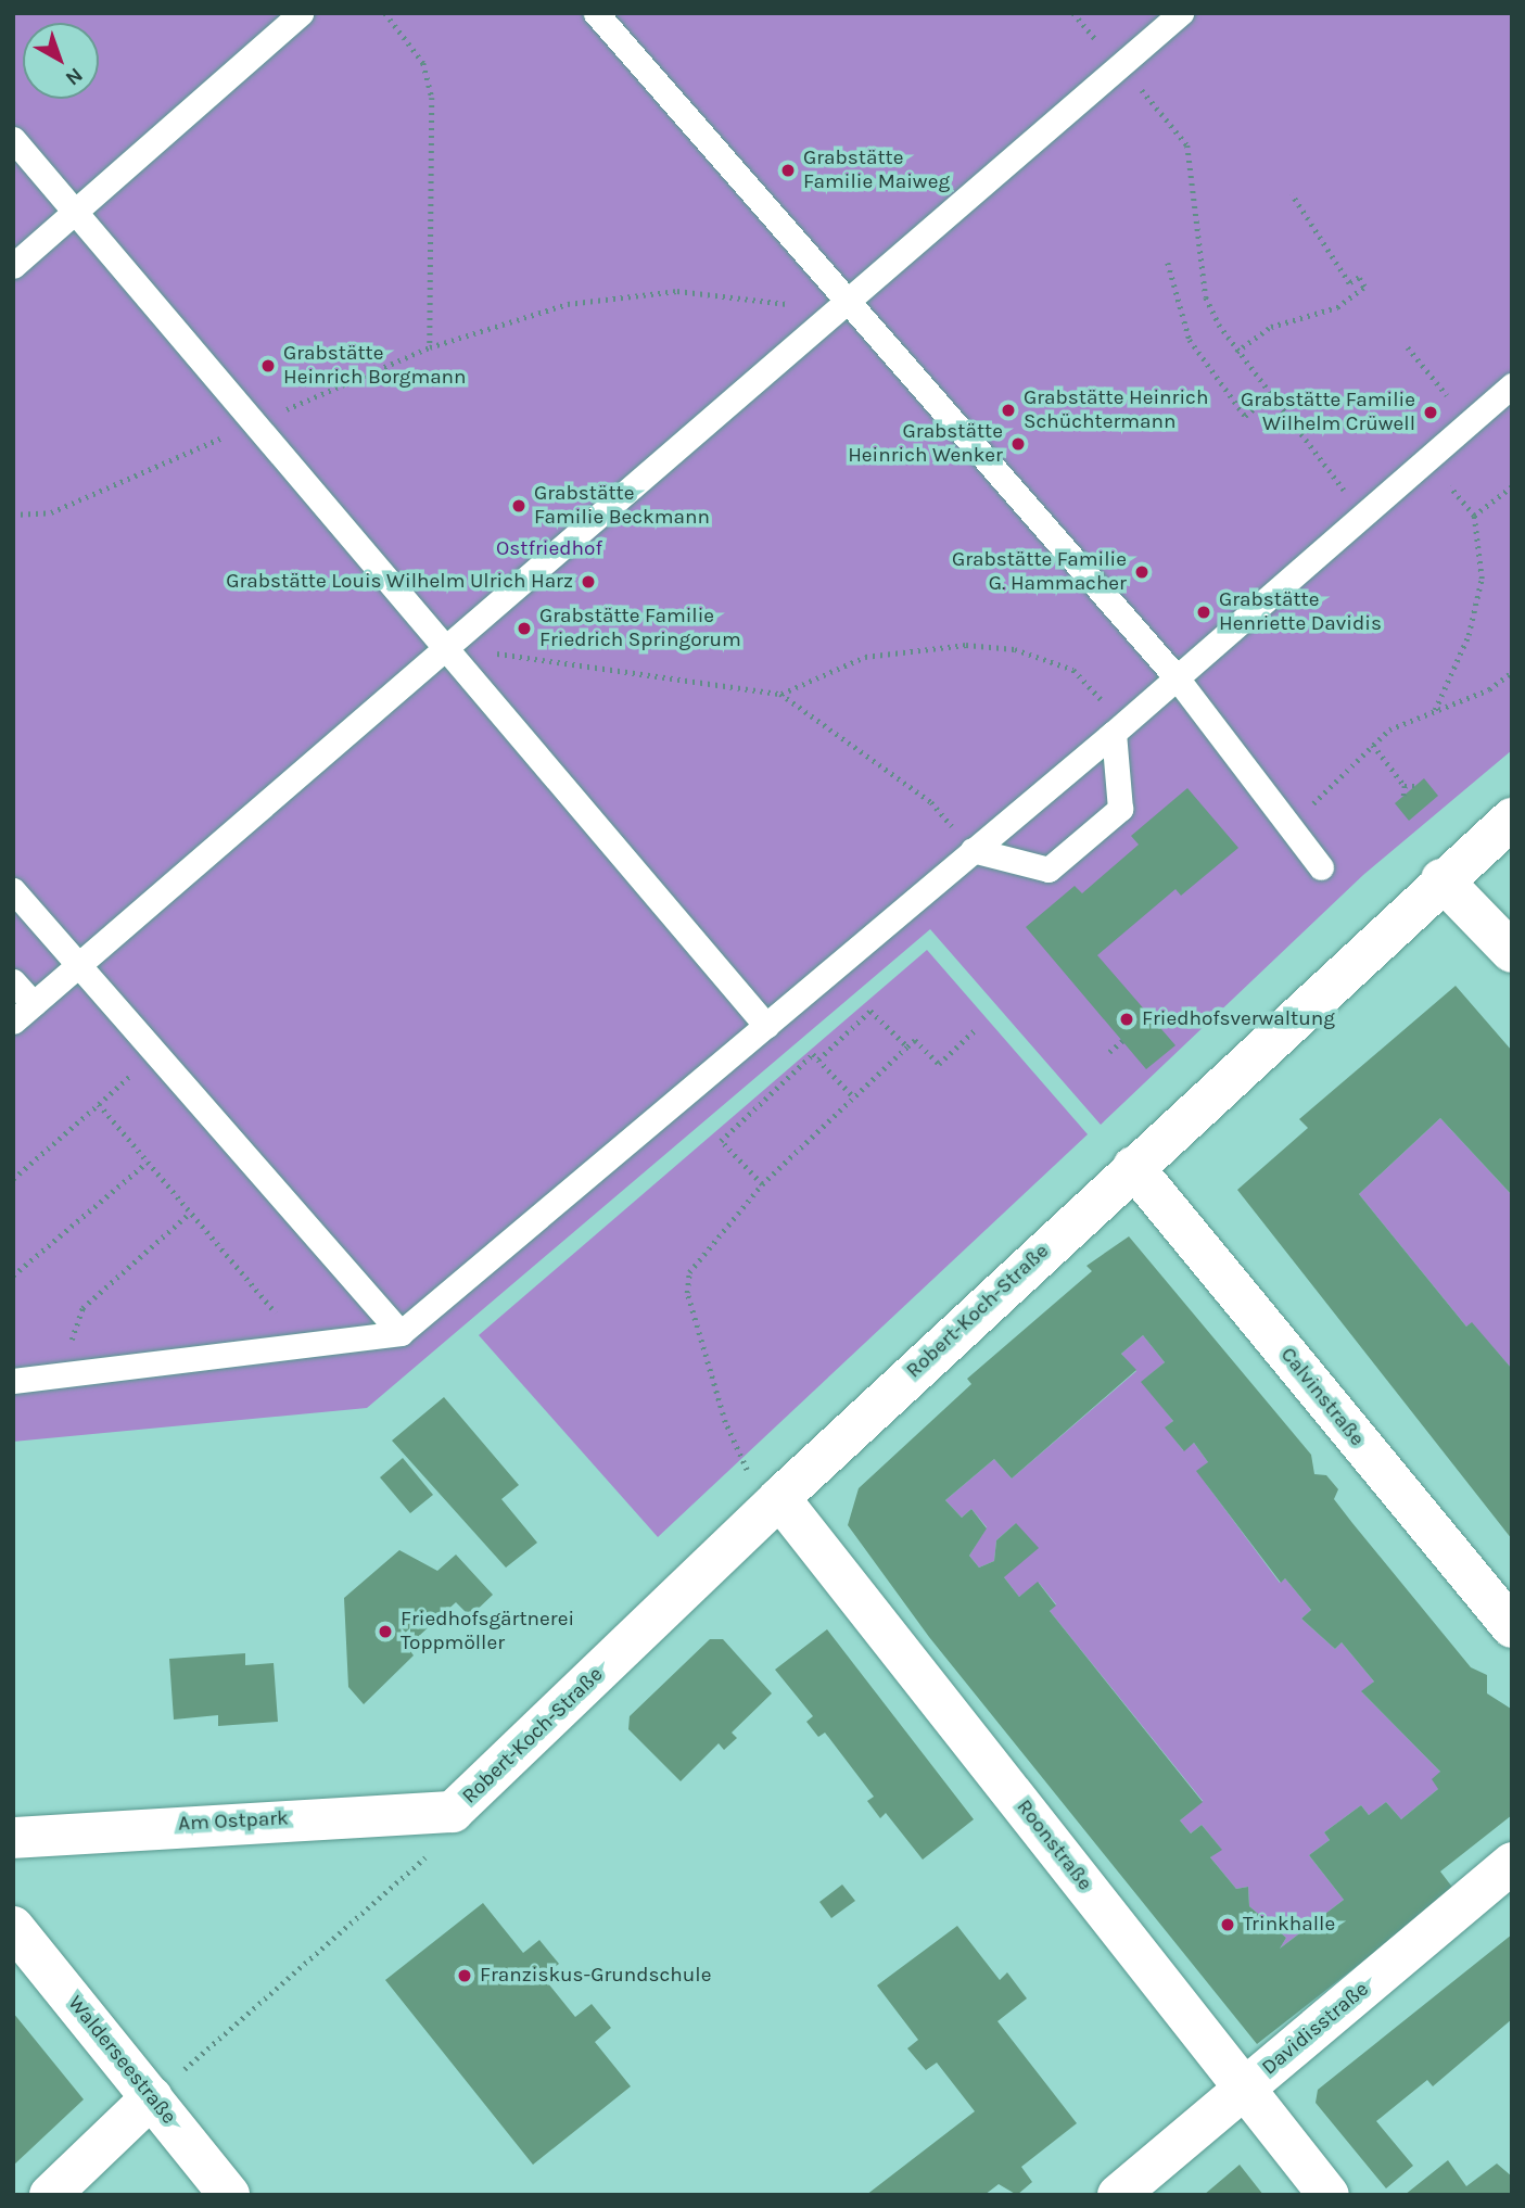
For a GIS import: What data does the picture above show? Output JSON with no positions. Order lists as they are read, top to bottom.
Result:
{
  "streets": {
    "street": [
      "Robert-Koch-Straße",
      "Calvinstraße",
      "Am Ostpark",
      "Roonstraße",
      "Davidisstraße",
      "Walderseestraße"
    ]
  },
  "crossings": [
    ["Robert-Koch-Straße", "Calvinstraße"],
    ["Robert-Koch-Straße", "Am Ostpark"],
    ["Robert-Koch-Straße", "Roonstraße"],
    ["Roonstraße", "Davidisstraße"]
  ],
  "parks": ["Ostfriedhof"],
  "places": [
    "Grabstätte Familie Maiweg",
    "Grabstätte Heinrich Borgmann",
    "Grabstätte Heinrich Schüchtermann",
    "Grabstätte Familie Wilhelm Crüwell",
    "Grabstätte Heinrich Wenker",
    "Grabstätte Familie Beckmann",
    "Grabstätte Familie G. Hammacher",
    "Grabstätte Louis Wilhelm Ulrich Harz",
    "Grabstätte Henriette Davidis",
    "Grabstätte Familie Friedrich Springorum",
    "Friedhofsverwaltung",
    "Friedhofsgärtnerei Toppmöller",
    "Trinkhalle",
    "Franziskus-Grundschule"
  ],
  "north": "bottom right"
}
